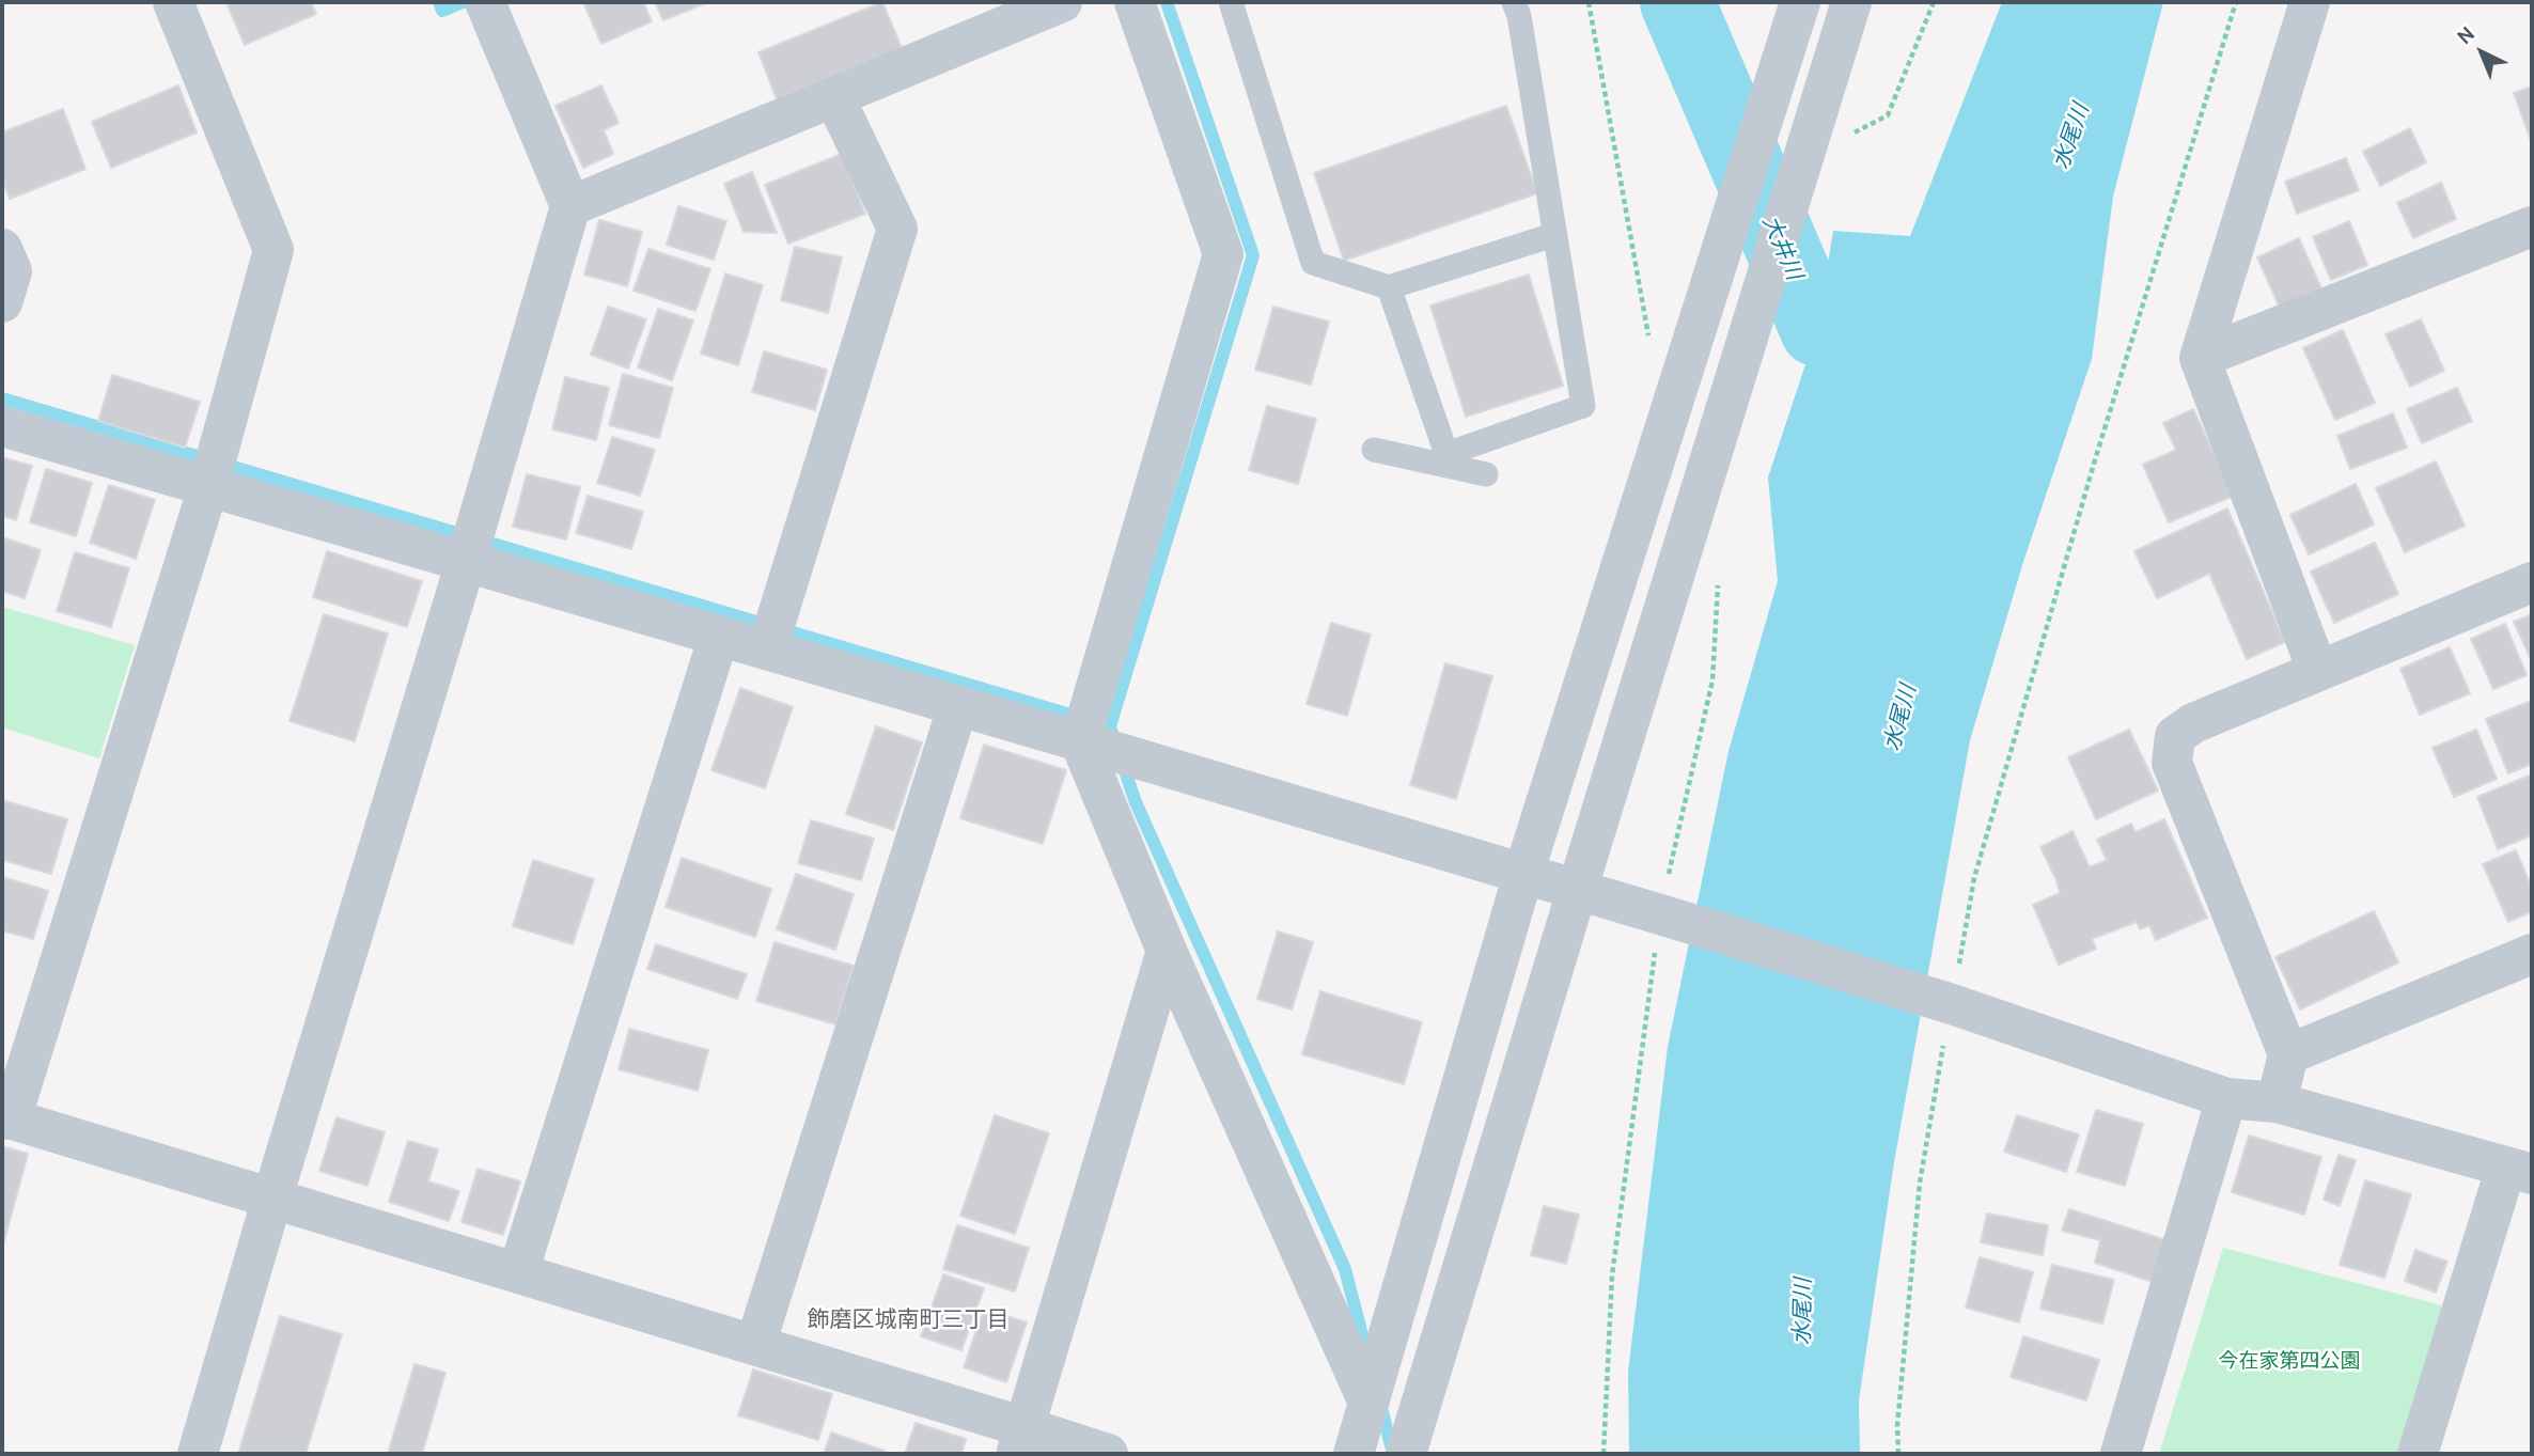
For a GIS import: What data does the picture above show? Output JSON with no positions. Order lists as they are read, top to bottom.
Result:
{
  "districts": ["飾磨区城南町三丁目"],
  "water": ["水尾川", "大井川"],
  "parks": ["今在家第四公園"],
  "north": "top left"
}
